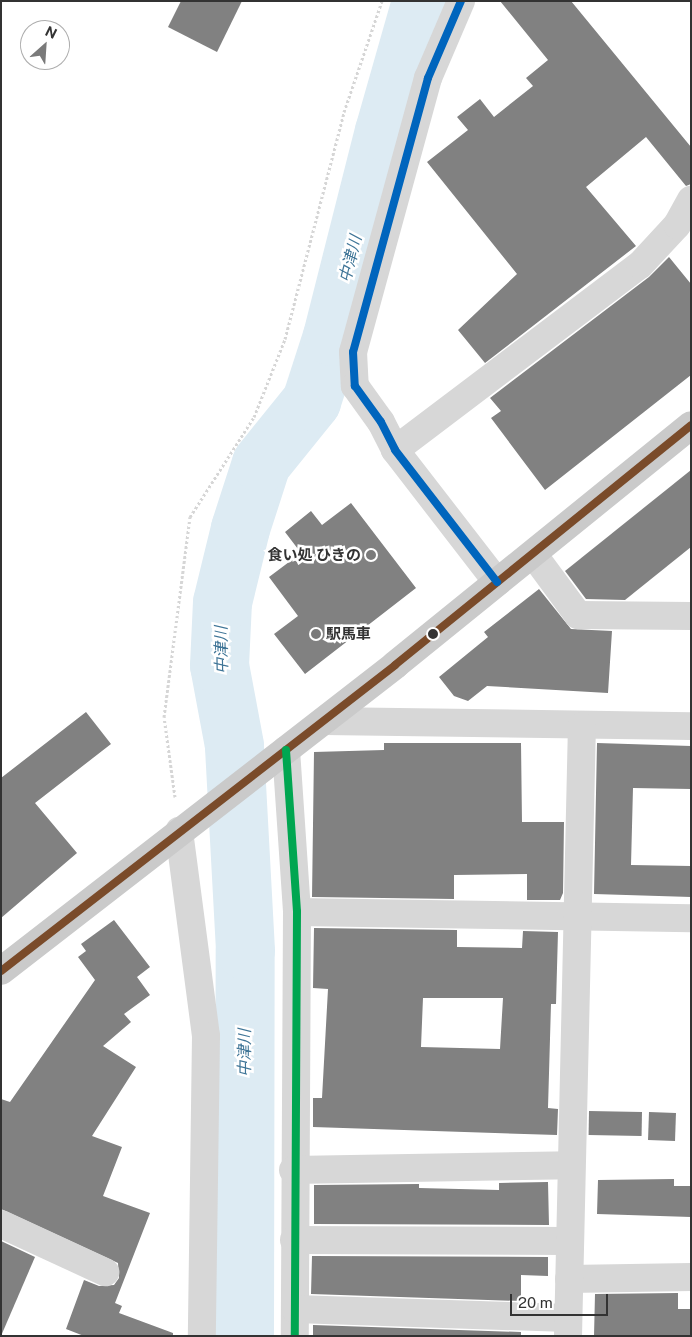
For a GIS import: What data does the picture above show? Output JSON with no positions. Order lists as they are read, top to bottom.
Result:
{
  "water": ["中津川"],
  "places": ["食い処 ひきの", "駅馬車"],
  "scale_bar": "20 m",
  "north": "top right"
}
